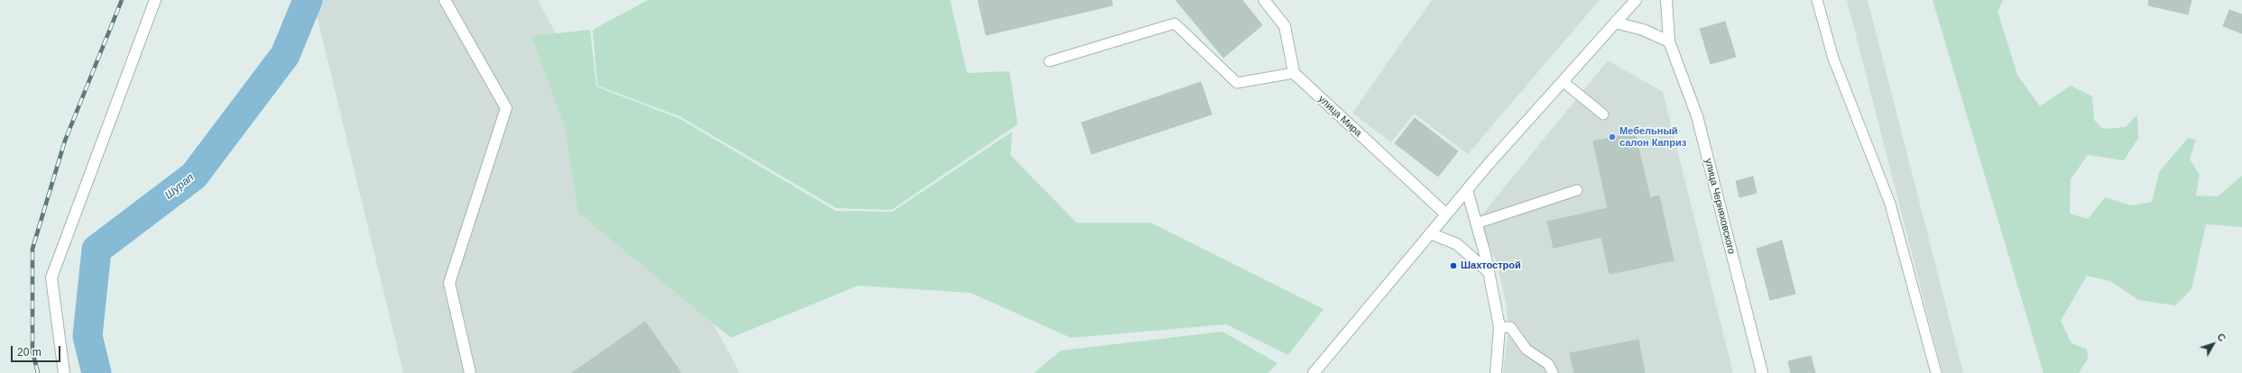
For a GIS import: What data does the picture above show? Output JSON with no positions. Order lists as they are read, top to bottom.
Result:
{
  "streets": {
    "street": ["улица Мира", "улица Черняховского"]
  },
  "water": ["Шурап"],
  "places": ["Мебельный салон Каприз", "Шахтострой"],
  "scale_bar": "20 m",
  "north": "top right"
}
